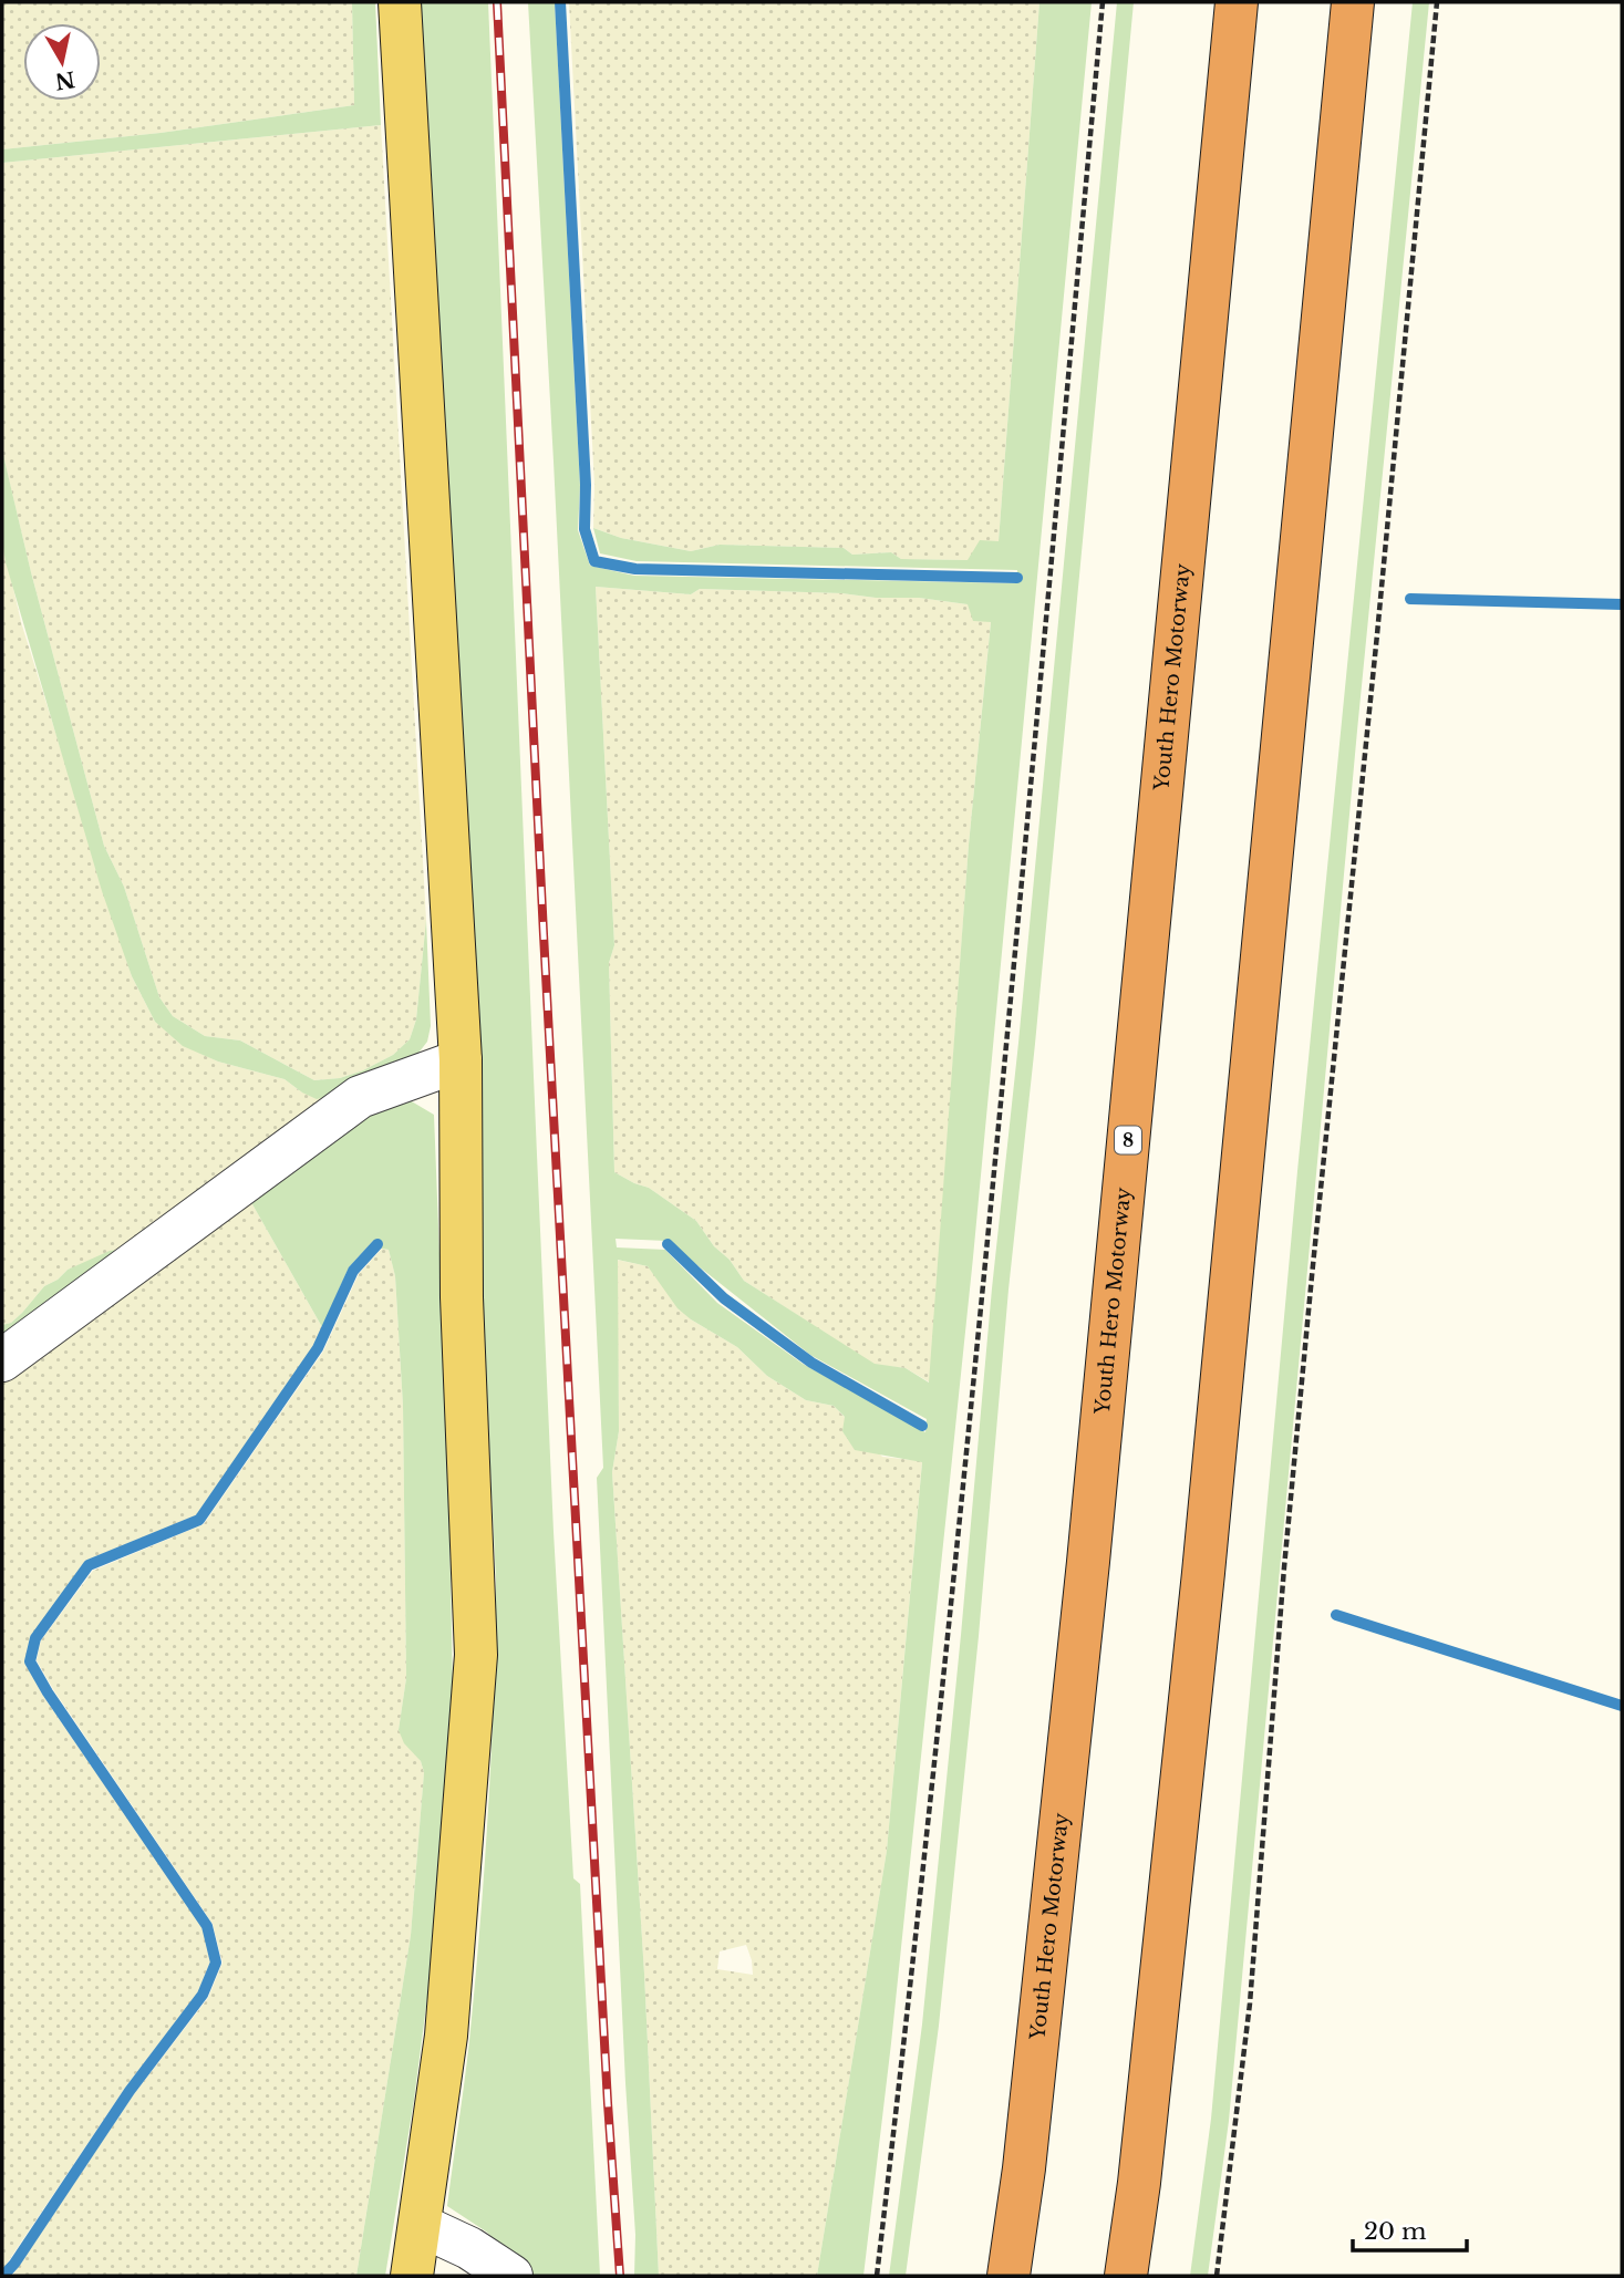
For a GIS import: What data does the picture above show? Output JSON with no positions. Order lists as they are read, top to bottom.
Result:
{
  "streets": {
    "highway": ["Youth Hero Motorway", "8"]
  },
  "scale_bar": "20 m",
  "north": "bottom"
}
